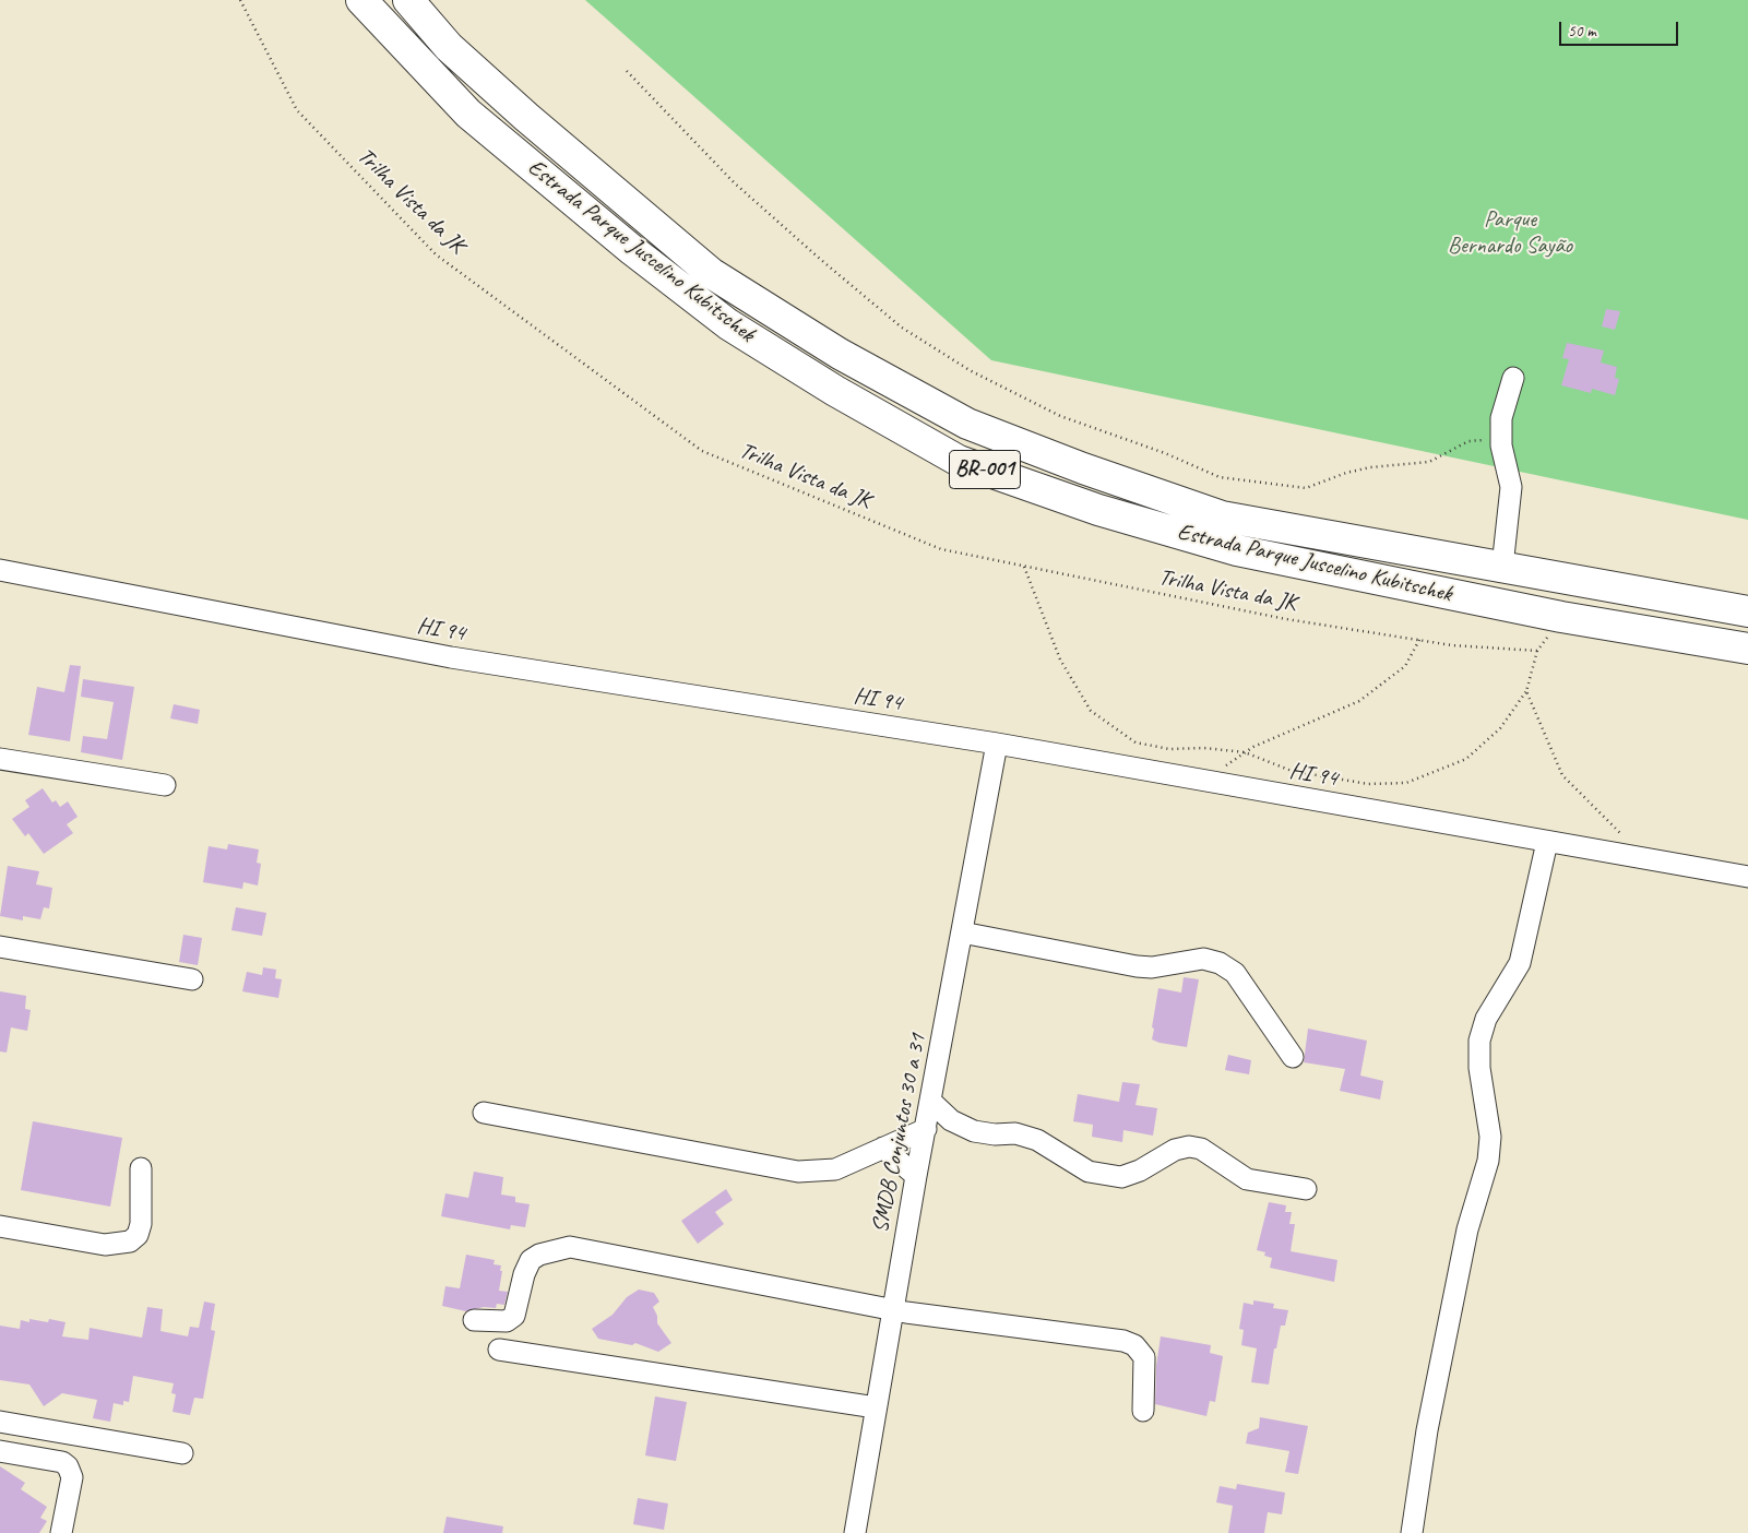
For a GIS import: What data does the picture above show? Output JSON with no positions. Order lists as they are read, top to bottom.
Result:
{
  "streets": {
    "highway": ["Estrada Parque Juscelino Kubitschek", "BR-001"],
    "street": ["HI 94", "SMDB Conjuntos 30 a 31"],
    "path": ["Trilha Vista da JK"]
  },
  "crossings": [
    ["HI 94", "SMDB Conjuntos 30 a 31"]
  ],
  "parks": ["Parque Bernardo Sayão"],
  "scale_bar": "50 m"
}
